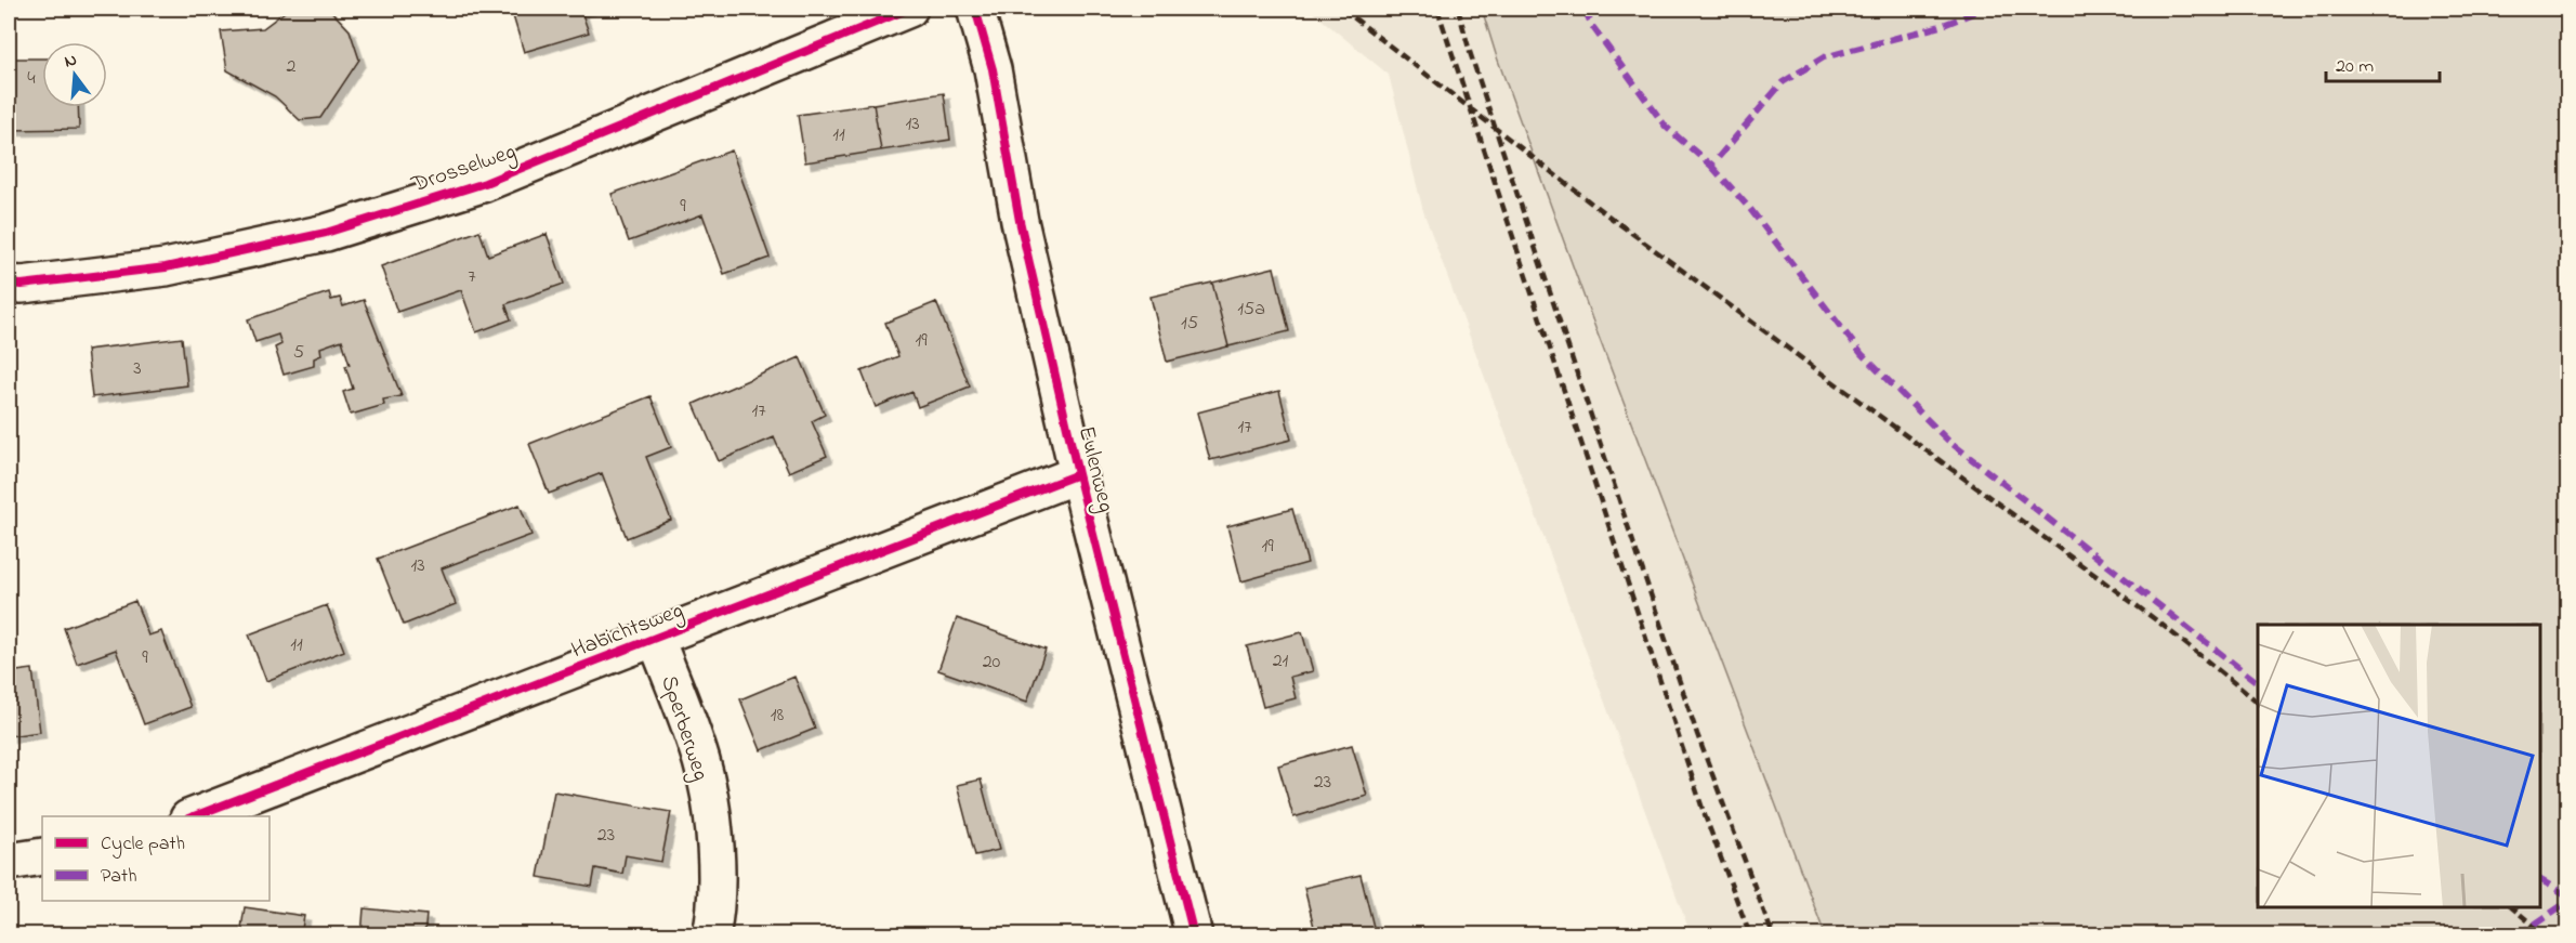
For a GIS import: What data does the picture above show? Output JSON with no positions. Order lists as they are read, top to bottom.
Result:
{
  "streets": {
    "street": [
      "Drosselweg",
      "Eulenweg",
      "Habichtsweg",
      "Sperberweg"
    ]
  },
  "crossings": [
    ["Eulenweg", "Habichtsweg"],
    ["Habichtsweg", "Sperberweg"]
  ],
  "house_numbers": [
    "2",
    "4",
    "13",
    "11",
    "9",
    "7",
    "15a",
    "15",
    "19",
    "5",
    "3",
    "17",
    "17",
    "19",
    "13",
    "11",
    "9",
    "21",
    "20",
    "18",
    "23",
    "23"
  ],
  "legend": ["Cycle path", "Path"],
  "scale_bar": "20 m",
  "north": "top"
}
